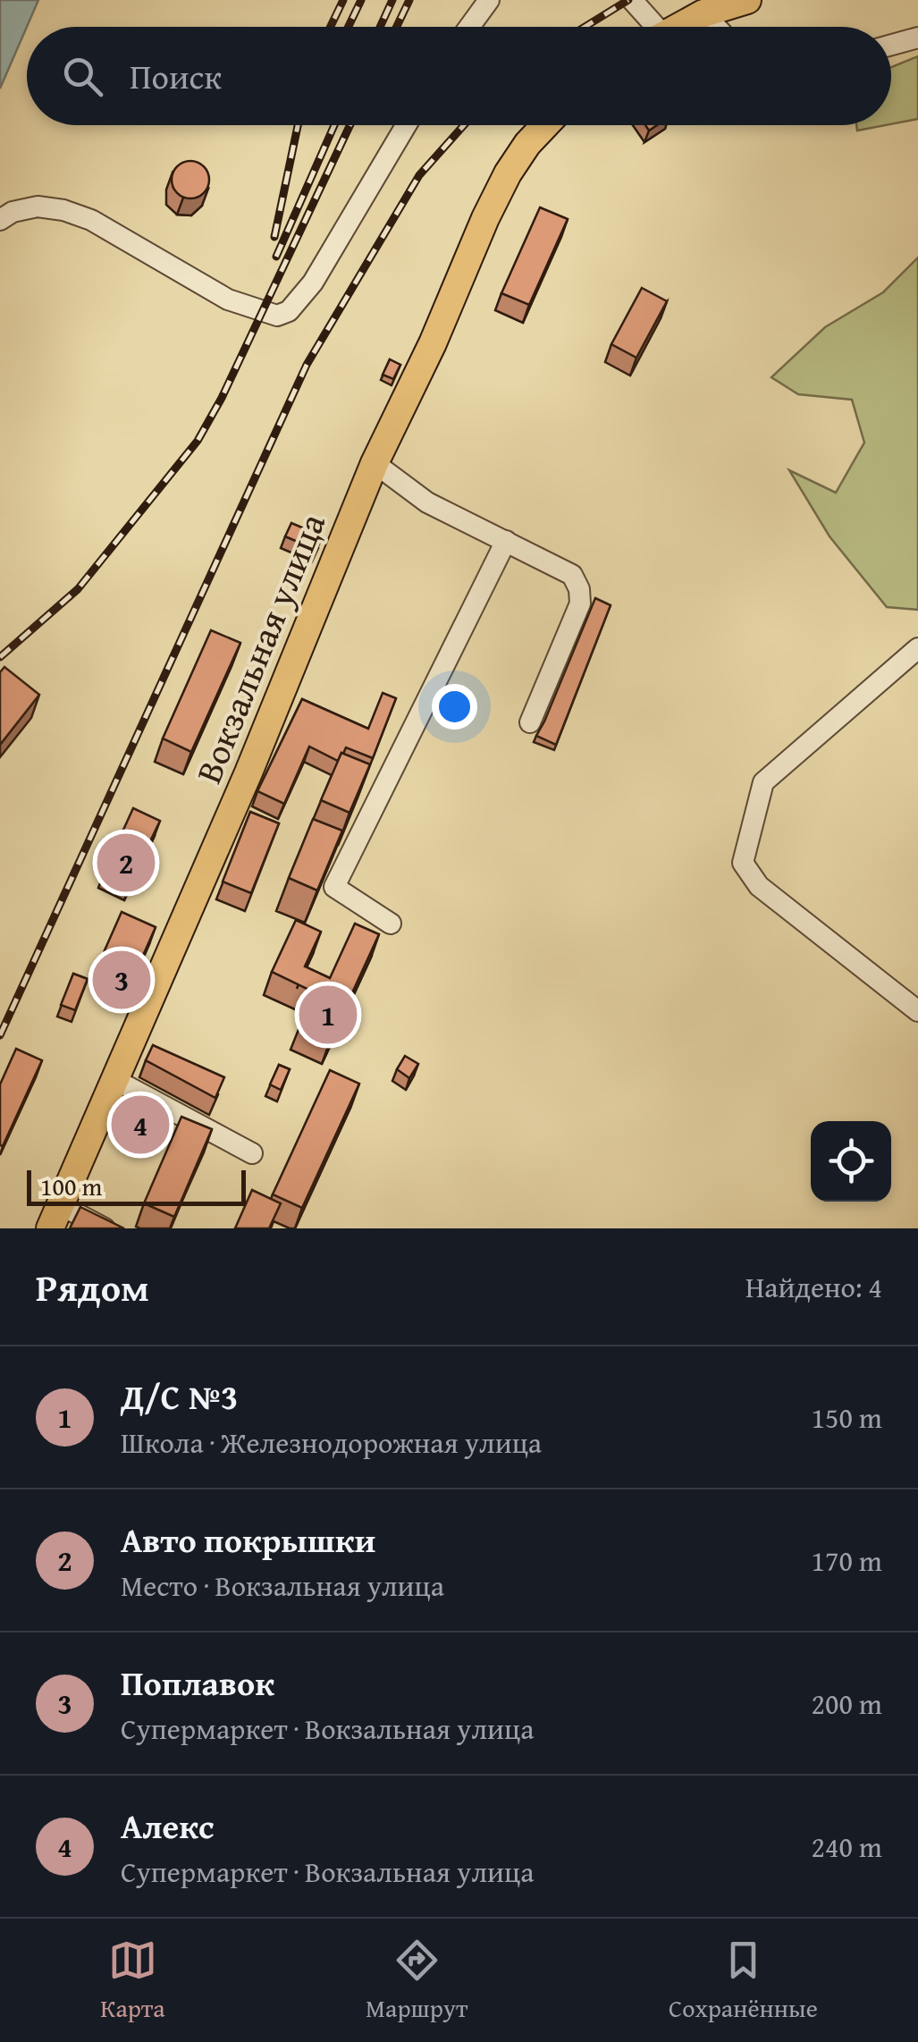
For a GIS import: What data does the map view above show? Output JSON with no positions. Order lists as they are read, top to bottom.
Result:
{
  "streets": {
    "main road": ["Вокзальная улица"]
  },
  "scale_bar": "100 m",
  "page": {
    "search": "Поиск",
    "pins": [
      "2",
      "3",
      "1",
      "4"
    ],
    "scale": "100 m",
    "heading": ["Рядом", "Найдено: 4"],
    "list": [
      {
        "mark": "1",
        "name": "Д/С №3",
        "note": "Школа · Железнодорожная улица",
        "value": "150 m"
      },
      {
        "mark": "2",
        "name": "Авто покрышки",
        "note": "Место · Вокзальная улица",
        "value": "170 m"
      },
      {
        "mark": "3",
        "name": "Поплавок",
        "note": "Супермаркет · Вокзальная улица",
        "value": "200 m"
      },
      {
        "mark": "4",
        "name": "Алекс",
        "note": "Супермаркет · Вокзальная улица",
        "value": "240 m"
      }
    ],
    "nav": ["Карта", "Маршрут", "Сохранённые"]
  }
}
